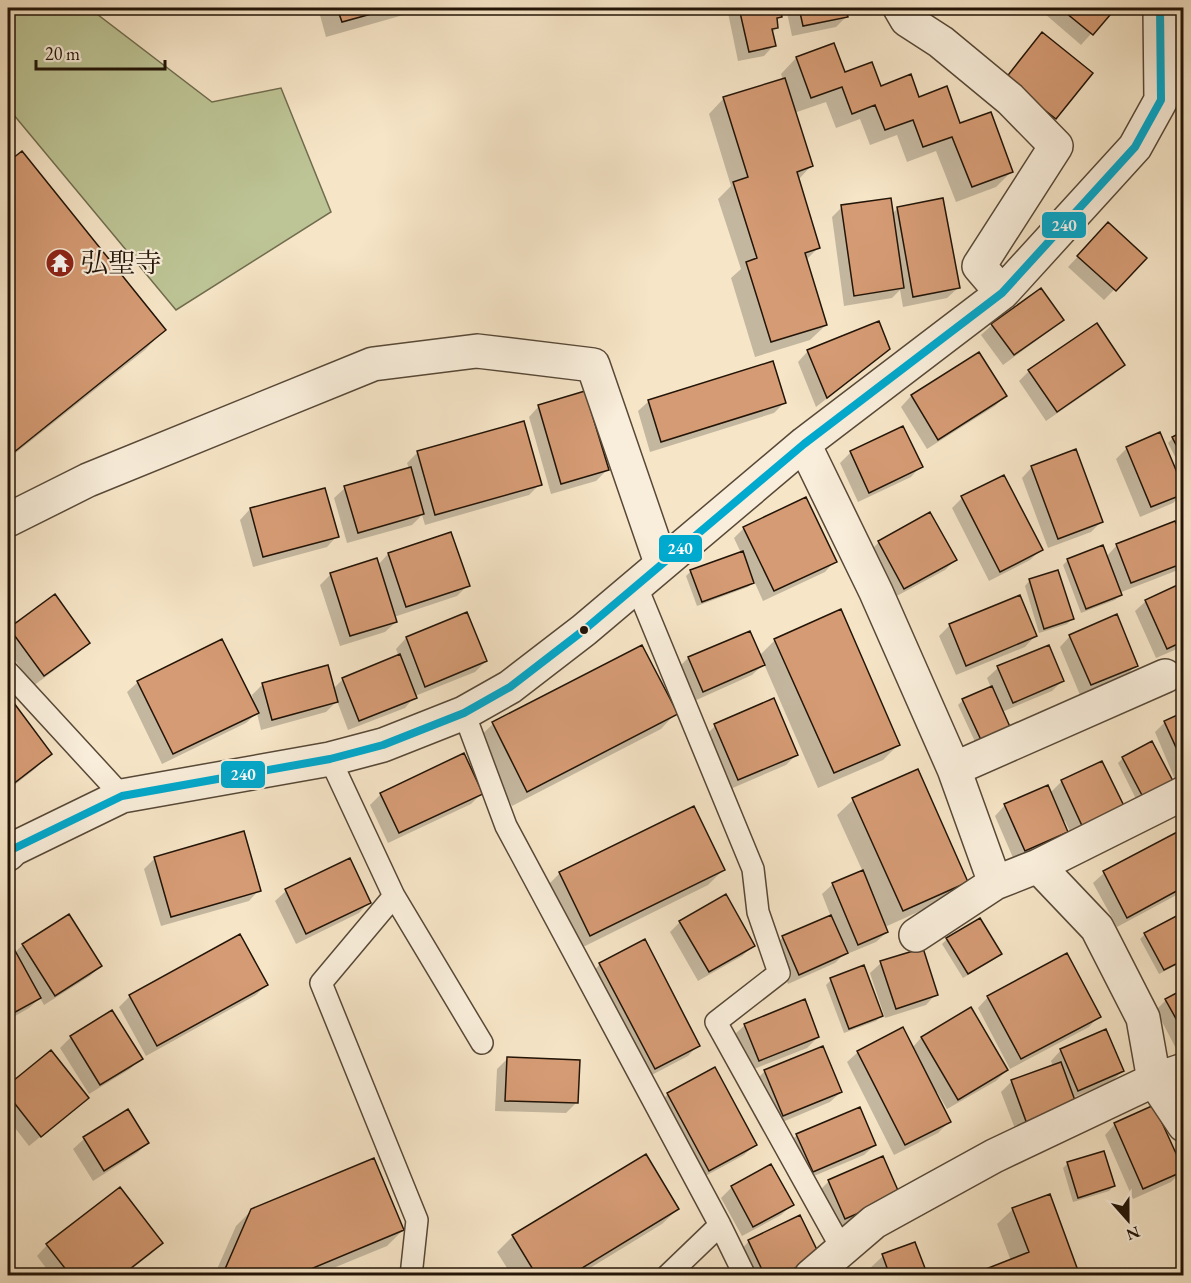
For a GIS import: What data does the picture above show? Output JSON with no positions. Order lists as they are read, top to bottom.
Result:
{
  "places": {
    "temple": ["弘聖寺"]
  },
  "lines": ["transit line 240"],
  "scale_bar": "20 m",
  "north": "bottom"
}
